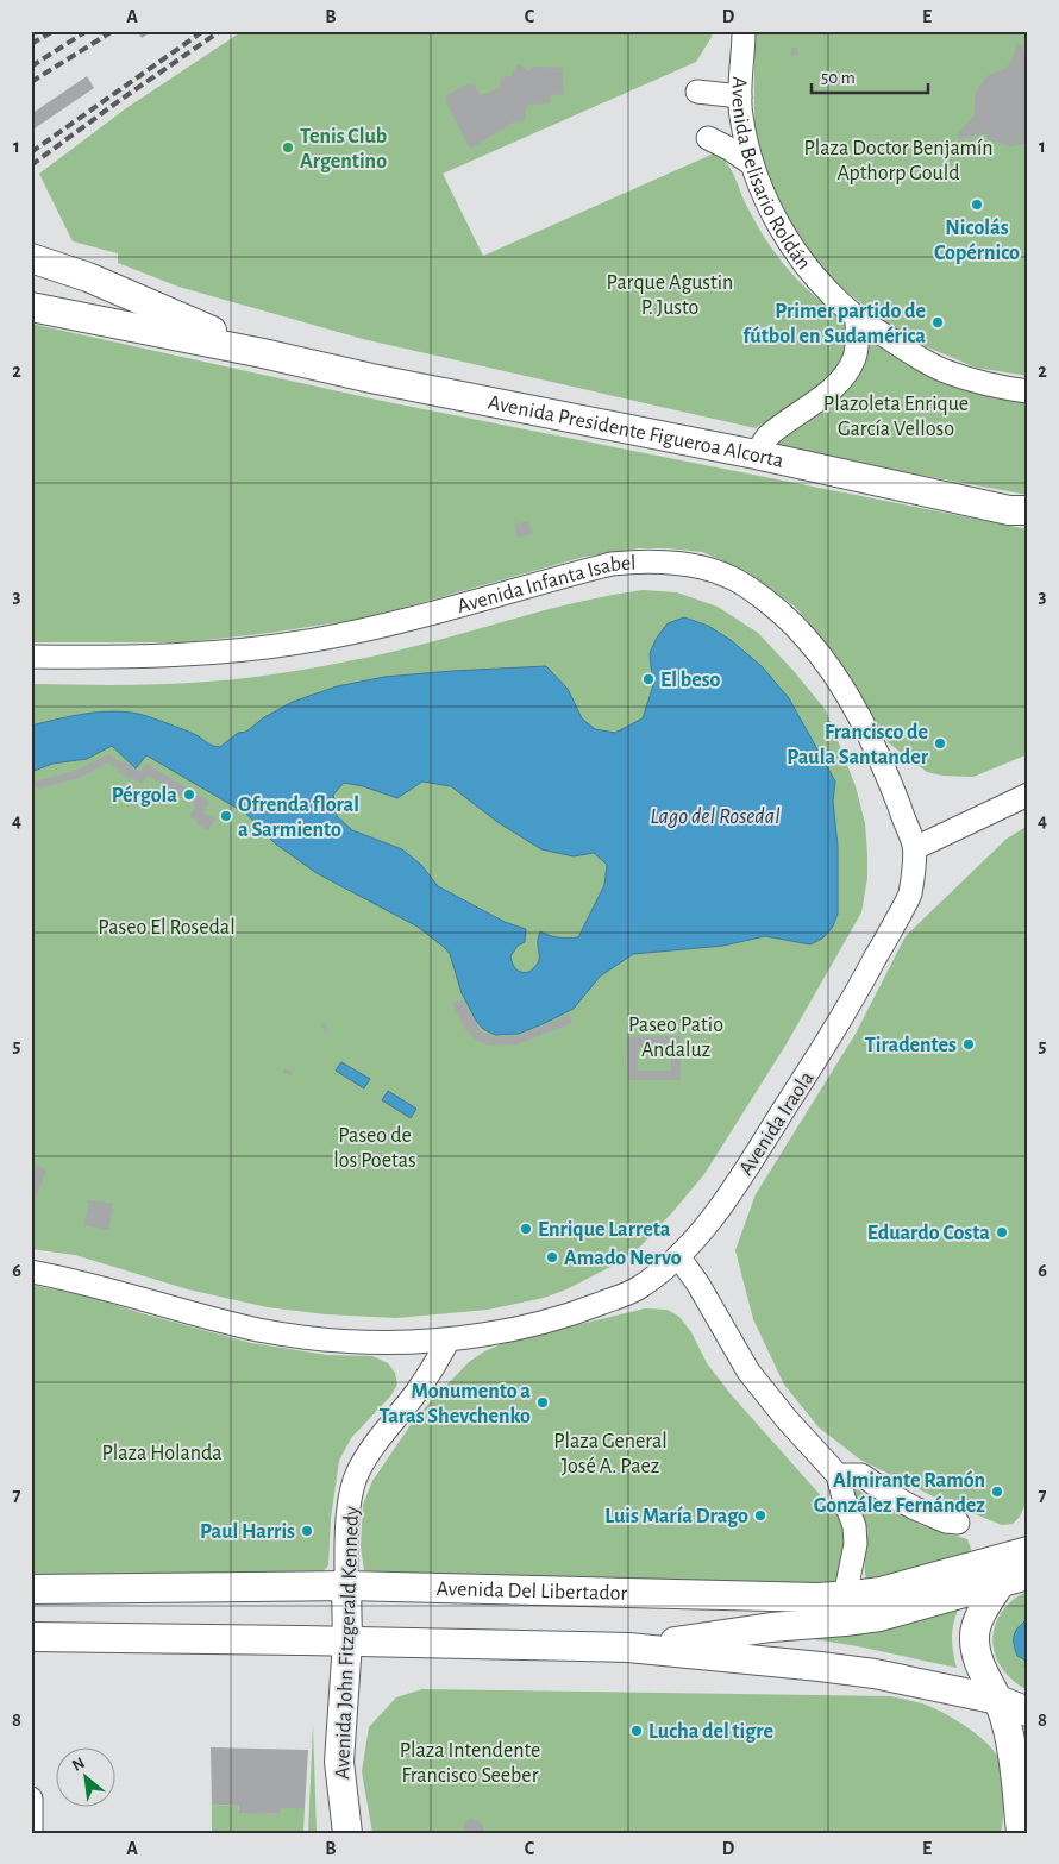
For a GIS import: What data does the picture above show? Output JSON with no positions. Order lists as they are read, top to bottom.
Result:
{
  "streets": {
    "main road": ["Avenida Presidente Figueroa Alcorta", "Avenida Del Libertador", "Avenida John Fitzgerald Kennedy"],
    "street": ["Avenida Belisario Roldán", "Avenida Infanta Isabel", "Avenida Iraola"]
  },
  "crossings": [
    ["Avenida Infanta Isabel", "Avenida Iraola"],
    ["Avenida Iraola", "Avenida John Fitzgerald Kennedy"],
    ["Avenida Del Libertador", "Avenida John Fitzgerald Kennedy"]
  ],
  "water": ["Lago del Rosedal"],
  "parks": [
    "Plaza Doctor Benjamín Apthorp Gould",
    "Parque Agustin P. Justo",
    "Plazoleta Enrique García Velloso",
    "Paseo El Rosedal",
    "Paseo Patio Andaluz",
    "Paseo de los Poetas",
    "Plaza General José A. Paez",
    "Plaza Holanda",
    "Plaza Intendente Francisco Seeber"
  ],
  "places": [
    "Tenis Club Argentino",
    "Nicolás Copérnico",
    "Primer partido de fútbol en Sudamérica",
    "El beso",
    "Francisco de Paula Santander",
    "Pérgola",
    "Ofrenda floral a Sarmiento",
    "Tiradentes",
    "Enrique Larreta",
    "Eduardo Costa",
    "Amado Nervo",
    "Monumento a Taras Shevchenko",
    "Almirante Ramón González Fernández",
    "Luis María Drago",
    "Paul Harris",
    "Lucha del tigre"
  ],
  "scale_bar": "50 m",
  "north": "top left",
  "grid": {
    "columns": [
      "A",
      "B",
      "C",
      "D",
      "E"
    ],
    "rows": [
      "1",
      "2",
      "3",
      "4",
      "5",
      "6",
      "7",
      "8"
    ]
  }
}
